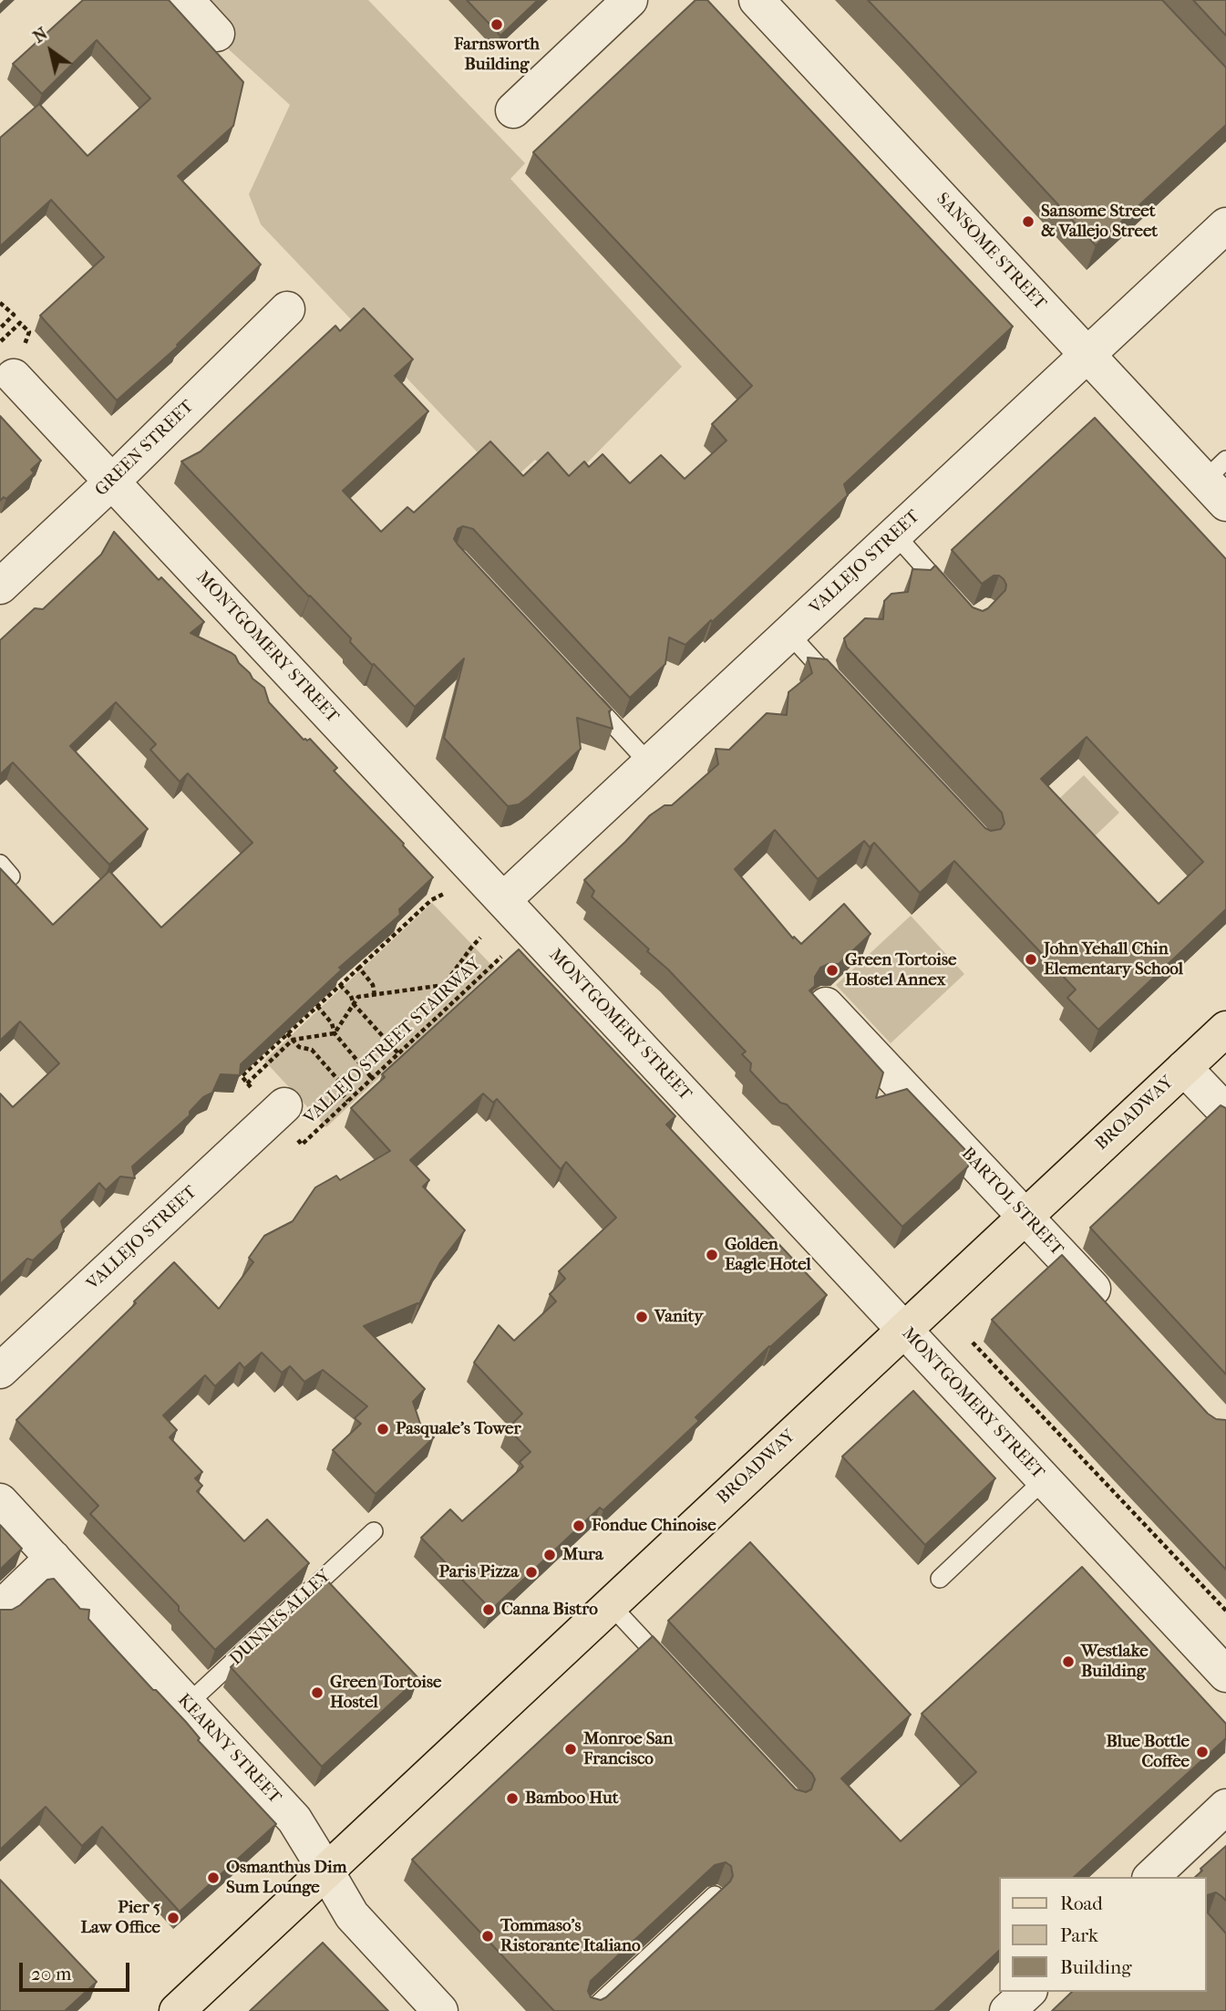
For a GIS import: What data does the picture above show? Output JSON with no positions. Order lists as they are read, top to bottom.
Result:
{
  "streets": {
    "main road": ["BROADWAY"],
    "street": [
      "SANSOME STREET",
      "GREEN STREET",
      "VALLEJO STREET",
      "MONTGOMERY STREET",
      "BARTOL STREET",
      "KEARNY STREET"
    ],
    "lane": ["DUNNES ALLEY"],
    "path": ["VALLEJO STREET STAIRWAY"]
  },
  "crossings": [
    ["SANSOME STREET", "VALLEJO STREET"],
    ["GREEN STREET", "MONTGOMERY STREET"],
    ["VALLEJO STREET", "MONTGOMERY STREET"],
    ["MONTGOMERY STREET", "BROADWAY"],
    ["BROADWAY", "BARTOL STREET"],
    ["BROADWAY", "KEARNY STREET"],
    ["DUNNES ALLEY", "KEARNY STREET"]
  ],
  "places": [
    "Farnsworth Building",
    "Sansome Street & Vallejo Street",
    "John Yehall Chin Elementary School",
    "Green Tortoise Hostel Annex",
    "Golden Eagle Hotel",
    "Vanity",
    "Pasquale's Tower",
    "Fondue Chinoise",
    "Mura",
    "Paris Pizza",
    "Canna Bistro",
    "Westlake Building",
    "Green Tortoise Hostel",
    "Monroe San Francisco",
    "Blue Bottle Coffee",
    "Bamboo Hut",
    "Osmanthus Dim Sum Lounge",
    "Pier 5 Law Office",
    "Tommaso's Ristorante Italiano"
  ],
  "legend": ["Road", "Park", "Building"],
  "scale_bar": "20 m",
  "north": "top left"
}
